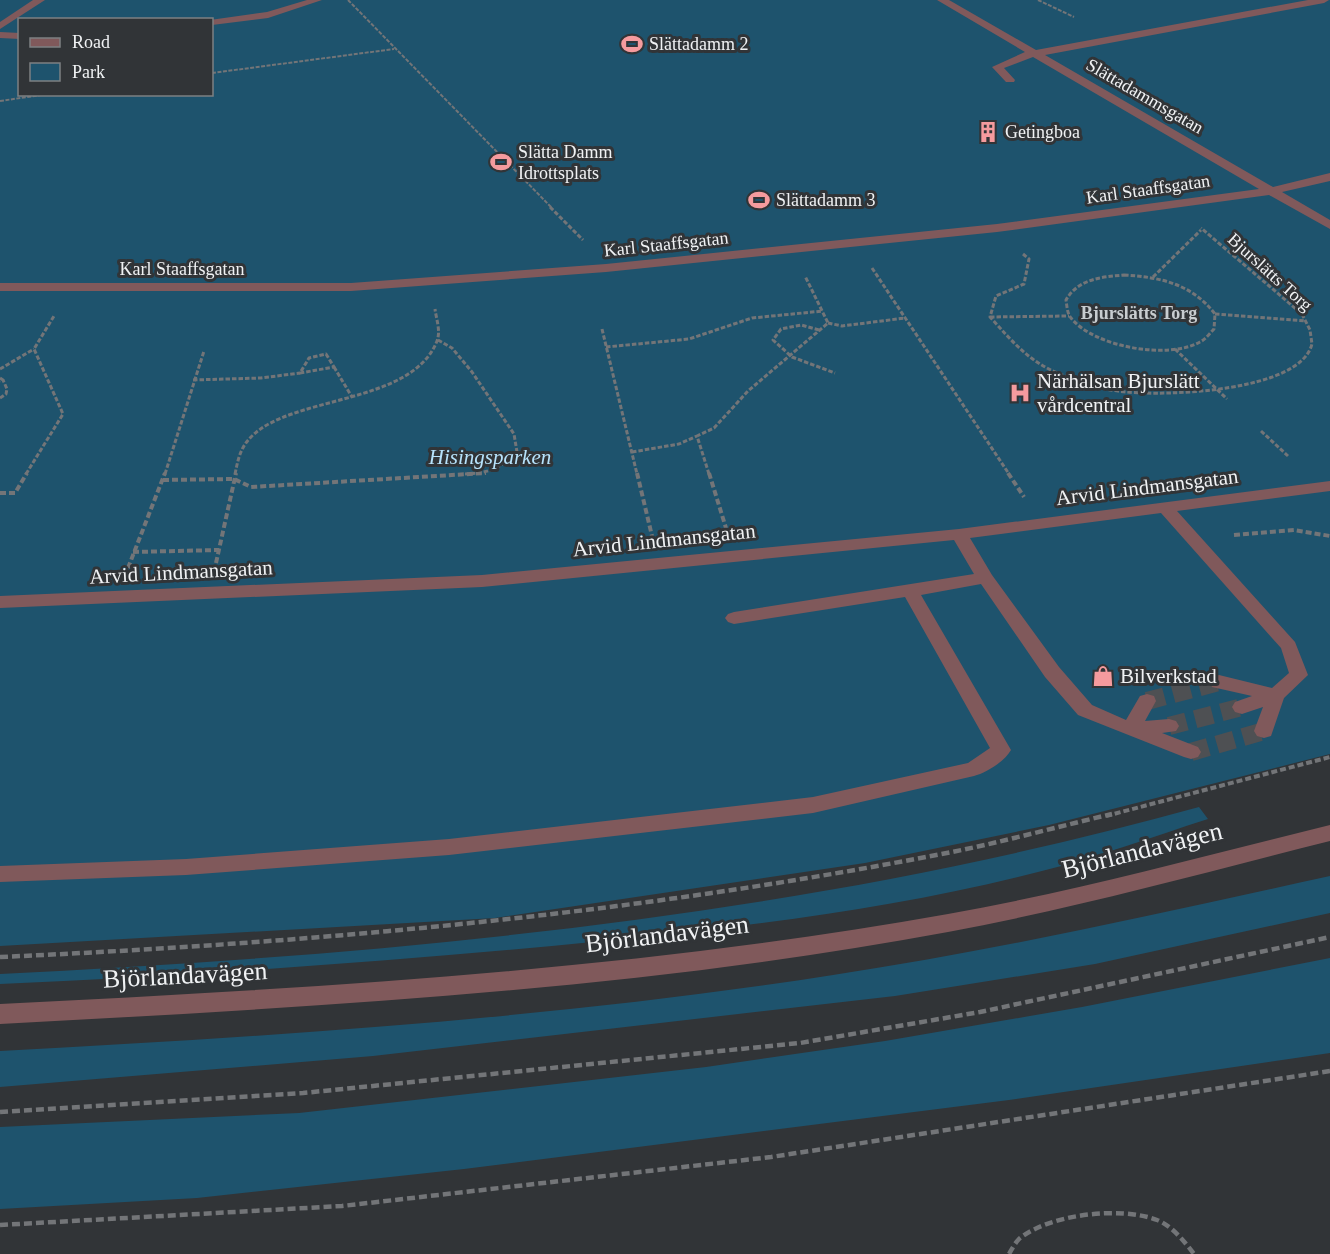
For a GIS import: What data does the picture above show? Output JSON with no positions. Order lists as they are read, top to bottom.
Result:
{
  "streets": {
    "street": [
      "Slättadammsgatan",
      "Karl Staaffsgatan",
      "Arvid Lindmansgatan",
      "Björlandavägen"
    ],
    "path": ["Bjurslätts Torg"]
  },
  "crossings": [
    ["Slättadammsgatan", "Karl Staaffsgatan"]
  ],
  "districts": ["Bjurslätts Torg"],
  "parks": ["Hisingsparken"],
  "places": {
    "sports": ["Slättadamm 2", "Slätta Damm Idrottsplats", "Slättadamm 3"],
    "building": ["Getingboa"],
    "hospital": ["Närhälsan Bjurslätt vårdcentral"],
    "shop": ["Bilverkstad"]
  },
  "legend": ["Road", "Park"]
}
